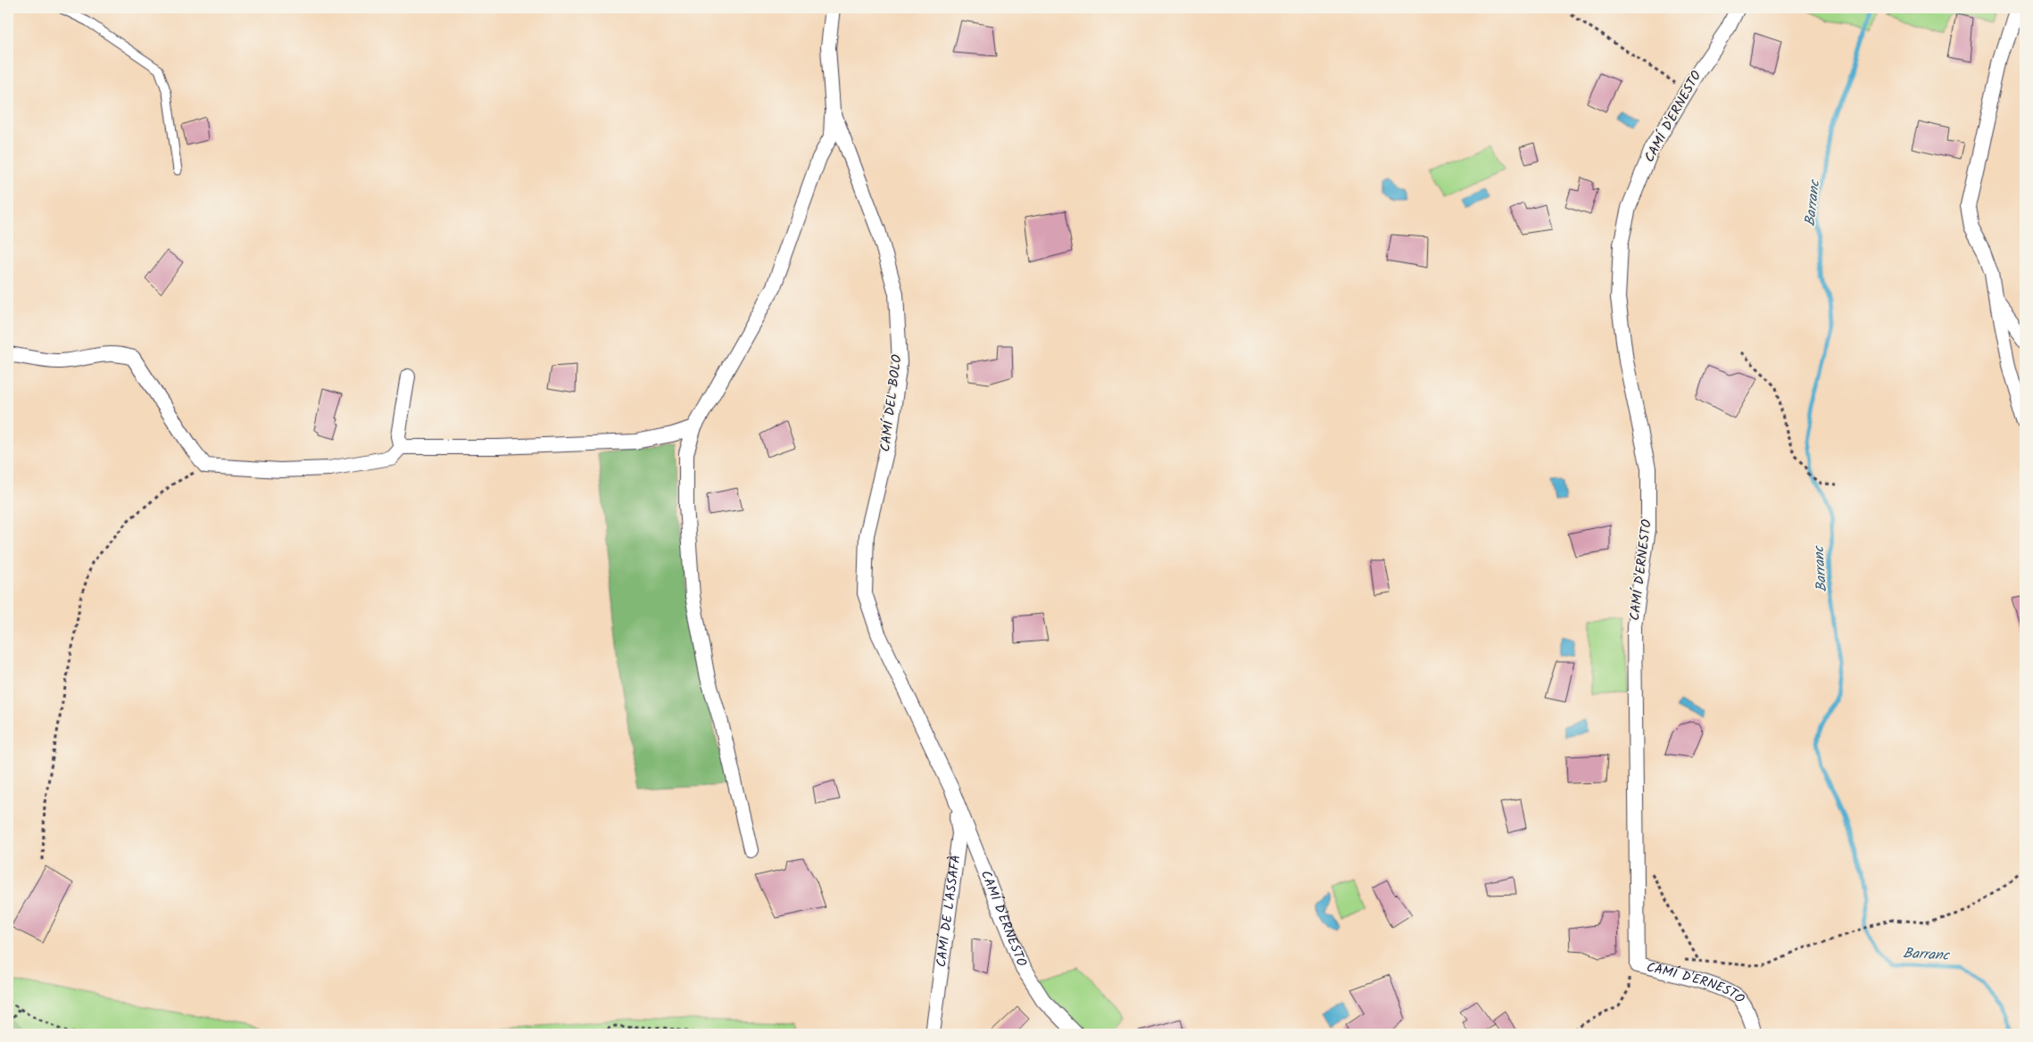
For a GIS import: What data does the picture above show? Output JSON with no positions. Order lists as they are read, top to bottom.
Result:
{
  "streets": {
    "street": ["CAMÍ D'ERNESTO", "CAMÍ DEL BOLO", "CAMÍ DE L'ASSAFÀ"]
  },
  "crossings": [
    ["CAMÍ D'ERNESTO", "CAMÍ DEL BOLO"],
    ["CAMÍ D'ERNESTO", "CAMÍ DE L'ASSAFÀ"],
    ["CAMÍ DEL BOLO", "CAMÍ DE L'ASSAFÀ"]
  ],
  "water": ["Barranc"]
}
